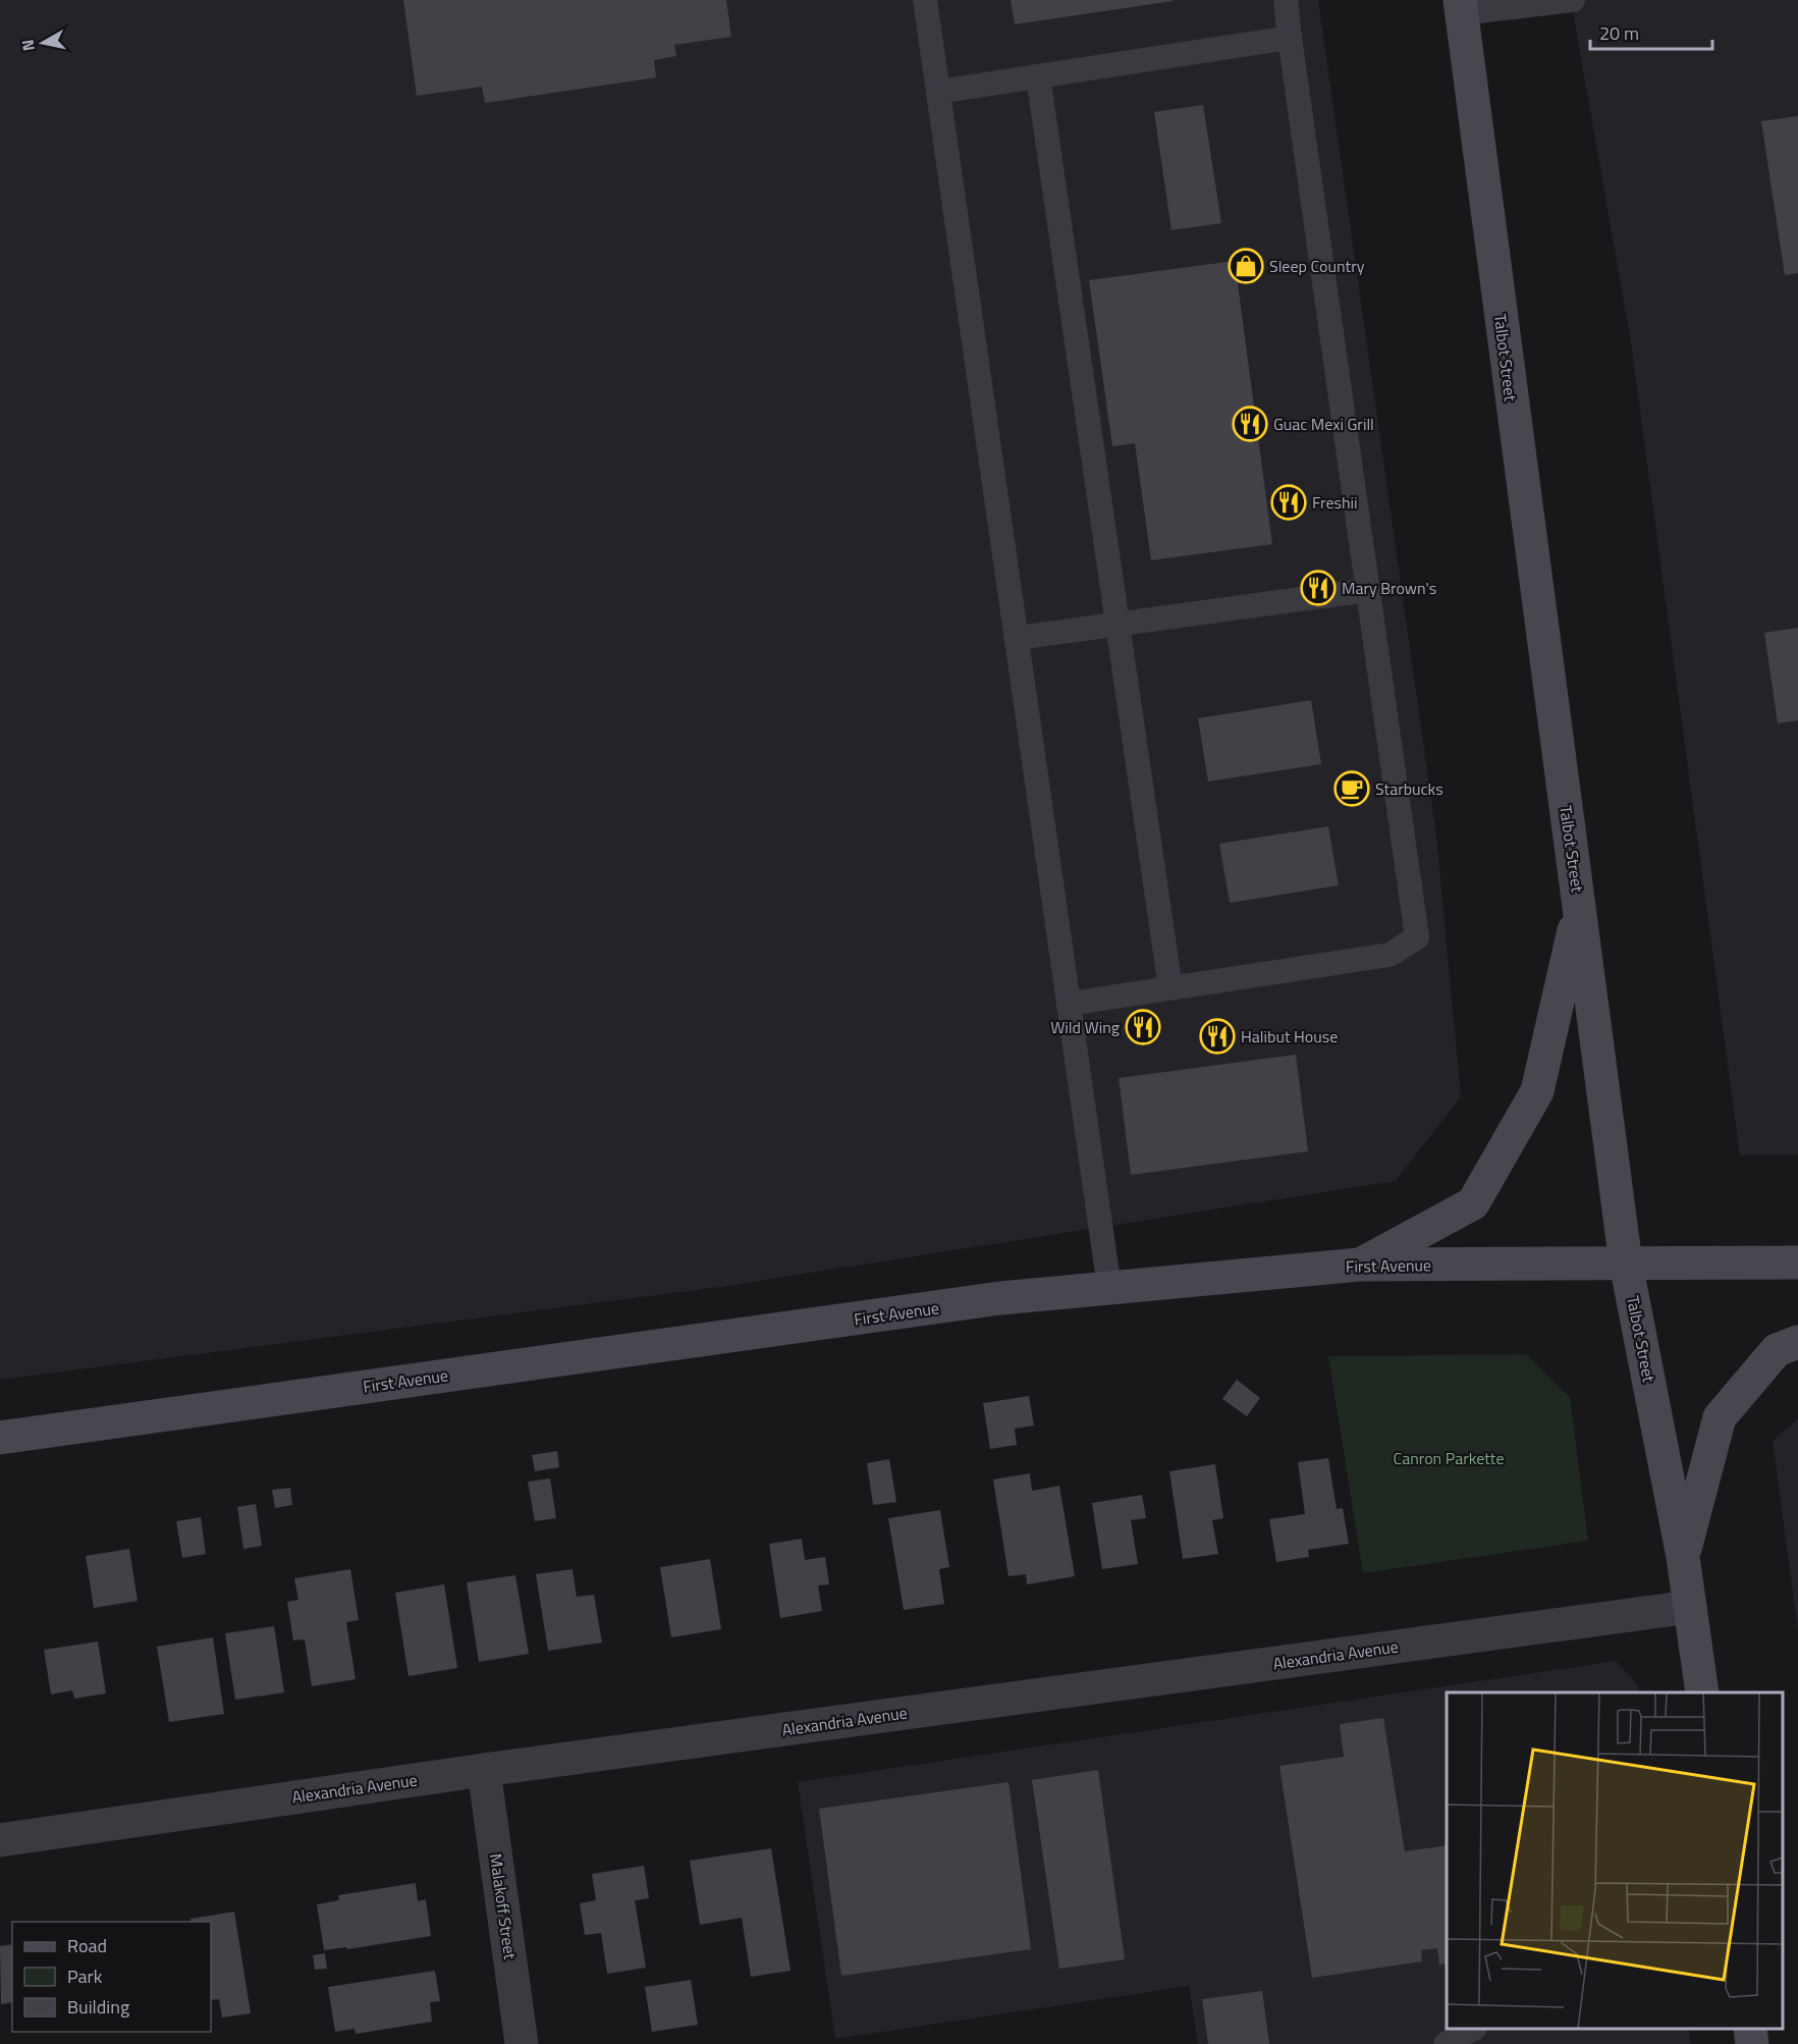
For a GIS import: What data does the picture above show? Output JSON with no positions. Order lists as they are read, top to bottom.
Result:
{
  "streets": {
    "main road": ["Talbot Street", "First Avenue"],
    "street": ["Alexandria Avenue", "Malakoff Street"]
  },
  "crossings": [
    ["Talbot Street", "First Avenue"],
    ["Talbot Street", "Alexandria Avenue"],
    ["Alexandria Avenue", "Malakoff Street"]
  ],
  "parks": ["Canron Parkette"],
  "places": {
    "shop": ["Sleep Country"],
    "restaurant": [
      "Guac Mexi Grill",
      "Freshii",
      "Mary Brown's",
      "Wild Wing",
      "Halibut House"
    ],
    "cafe": ["Starbucks"]
  },
  "legend": ["Road", "Park", "Building"],
  "scale_bar": "20 m",
  "north": "left"
}
